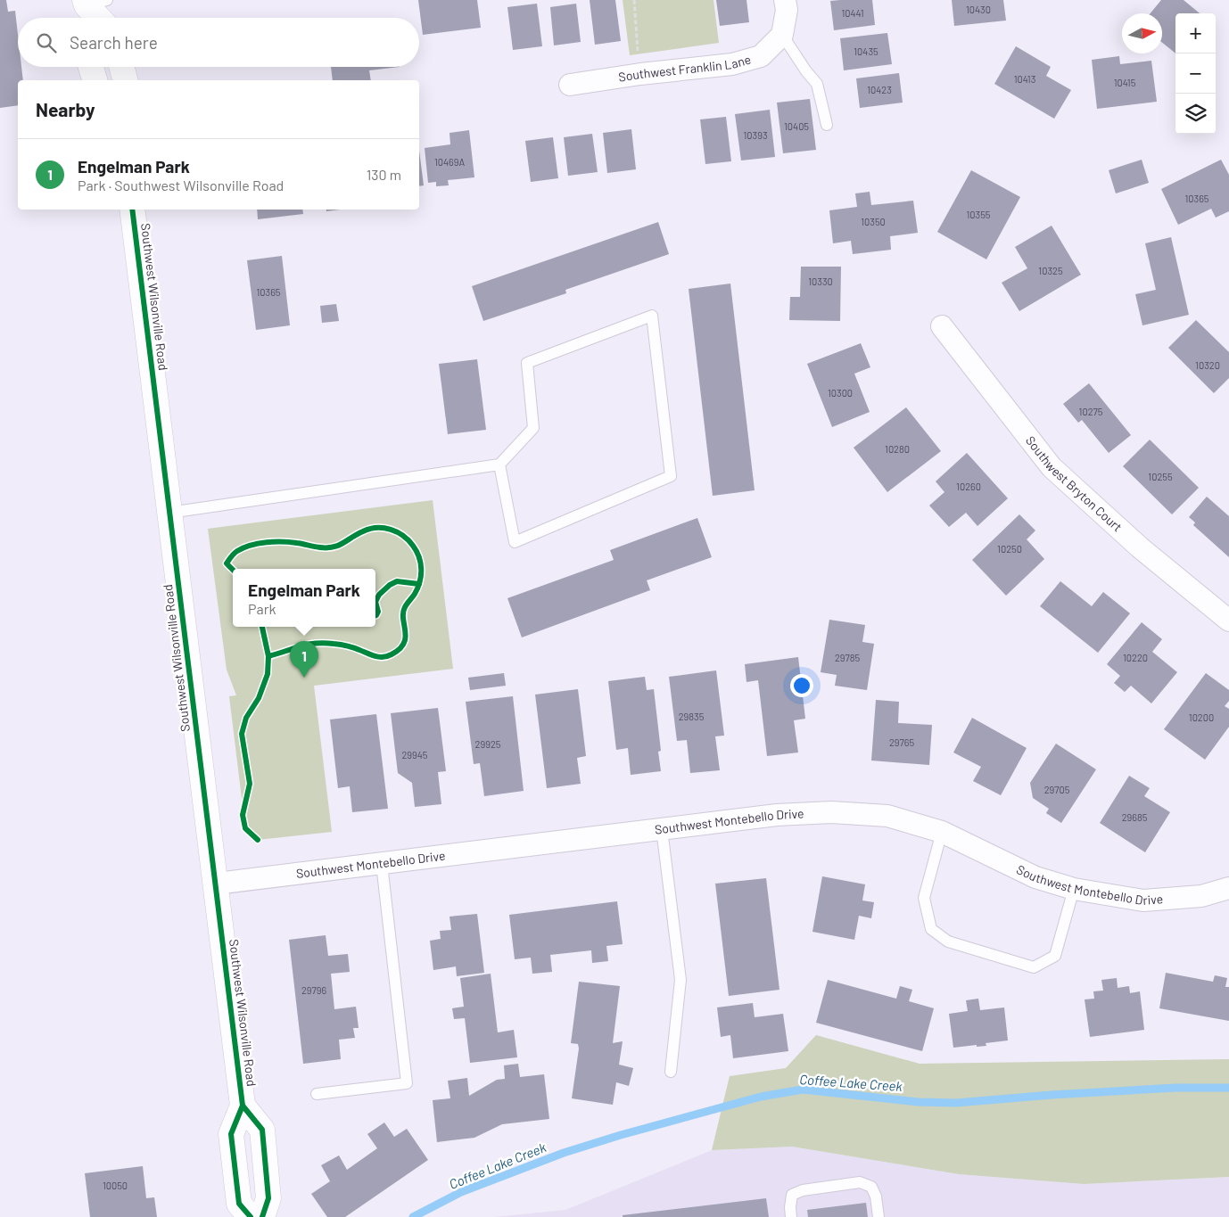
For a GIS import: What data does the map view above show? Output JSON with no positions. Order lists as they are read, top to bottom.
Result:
{
  "streets": {
    "main road": ["Southwest Wilsonville Road"],
    "street": ["Southwest Franklin Lane", "Southwest Bryton Court", "Southwest Montebello Drive"]
  },
  "crossings": [
    ["Southwest Wilsonville Road", "Southwest Montebello Drive"]
  ],
  "water": ["Coffee Lake Creek"],
  "house_numbers": [
    "10430",
    "10441",
    "10435",
    "10413",
    "10415",
    "10423",
    "10405",
    "10393",
    "10469A",
    "10365",
    "10355",
    "10350",
    "10325",
    "10330",
    "10365",
    "10320",
    "10300",
    "10275",
    "10280",
    "10255",
    "10260",
    "10250",
    "29785",
    "10220",
    "29835",
    "10200",
    "29765",
    "29925",
    "29945",
    "29705",
    "29685",
    "29796",
    "10050"
  ],
  "north": "right",
  "page": {
    "map_buttons": ["+", "−"],
    "search": "Search here",
    "heading": "Nearby",
    "list": [
      {
        "mark": "1",
        "name": "Engelman Park",
        "note": "Park · Southwest Wilsonville Road",
        "value": "130 m"
      }
    ],
    "popup": ["Engelman Park", "Park"],
    "pins": "1"
  }
}
